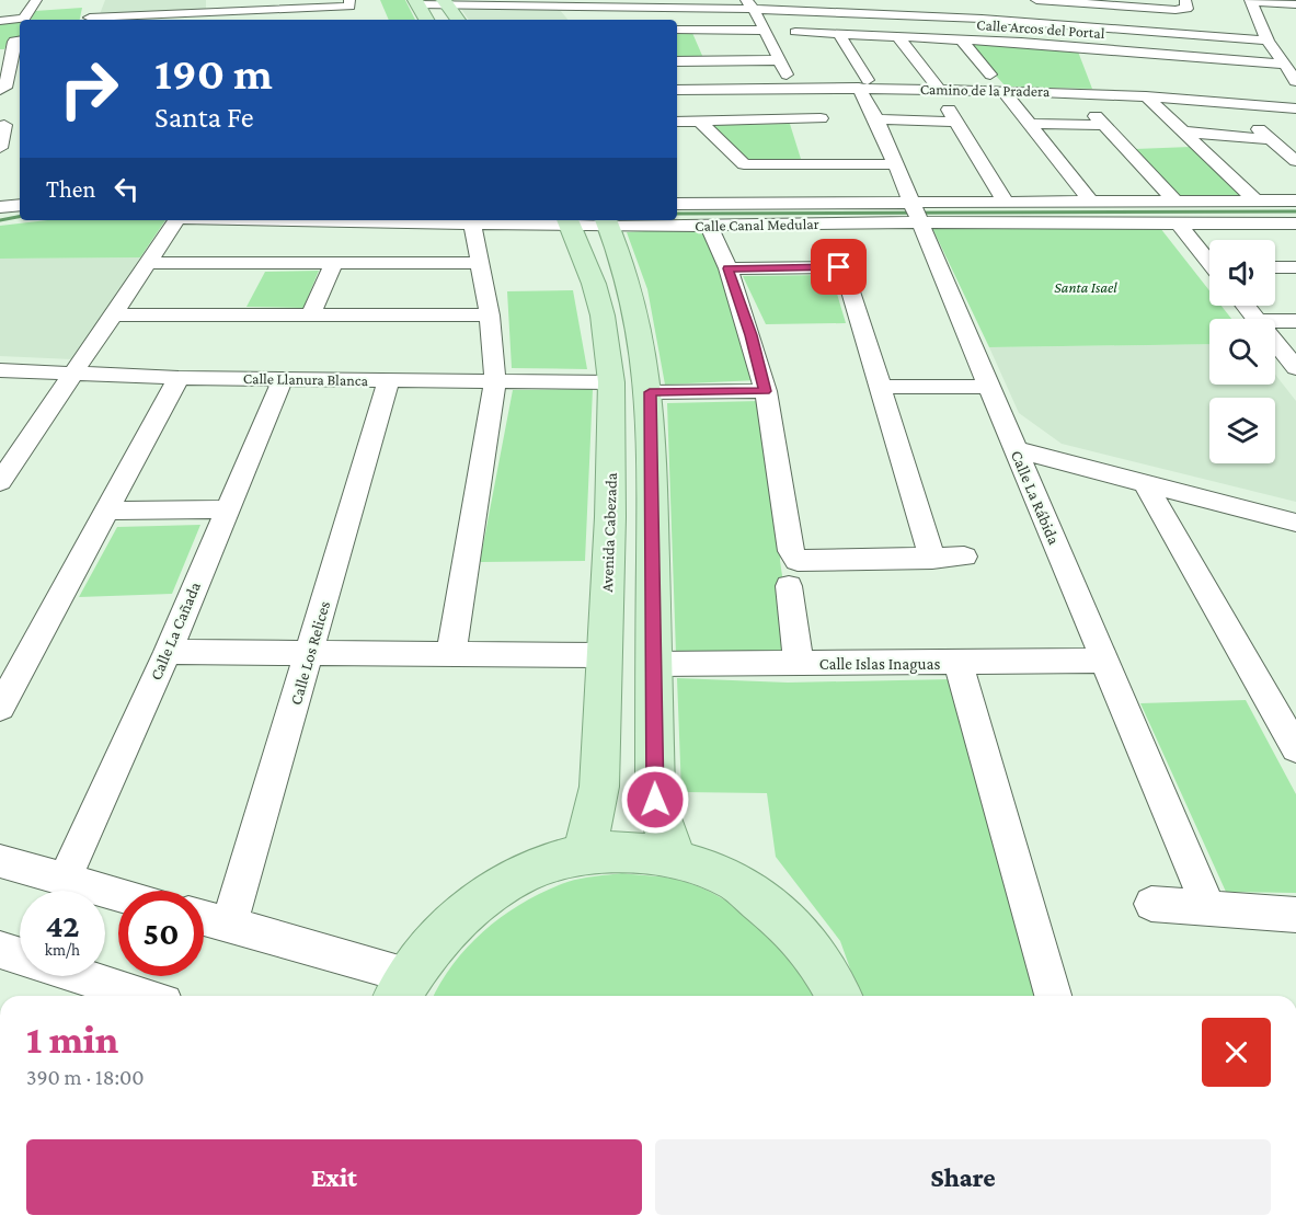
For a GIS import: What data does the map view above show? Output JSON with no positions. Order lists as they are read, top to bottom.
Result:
{
  "streets": {
    "main road": ["Avenida Cabezada"],
    "street": [
      "Calle Arcos del Portal",
      "Camino de la Pradera",
      "Calle Canal Medular",
      "Calle Llanura Blanca",
      "Calle La Rábida",
      "Calle La Cañada",
      "Calle Los Relices",
      "Calle Islas Inaguas"
    ]
  },
  "crossings": [
    ["Calle Arcos del Portal", "Calle La Rábida"],
    ["Camino de la Pradera", "Calle La Rábida"],
    ["Calle Canal Medular", "Calle La Rábida"],
    ["Calle Canal Medular", "Avenida Cabezada"],
    ["Calle Llanura Blanca", "Avenida Cabezada"],
    ["Calle Llanura Blanca", "Calle La Cañada"],
    ["Calle Llanura Blanca", "Calle Los Relices"],
    ["Calle La Rábida", "Calle Islas Inaguas"]
  ],
  "parks": ["Santa Isael"],
  "page": {
    "turn": ["190 m", "Santa Fe"],
    "then": "Then",
    "speed": "42 km/h",
    "limit": "50",
    "heading": ["1 min", "390 m · 18:00"],
    "buttons": ["Exit", "Share"]
  }
}
